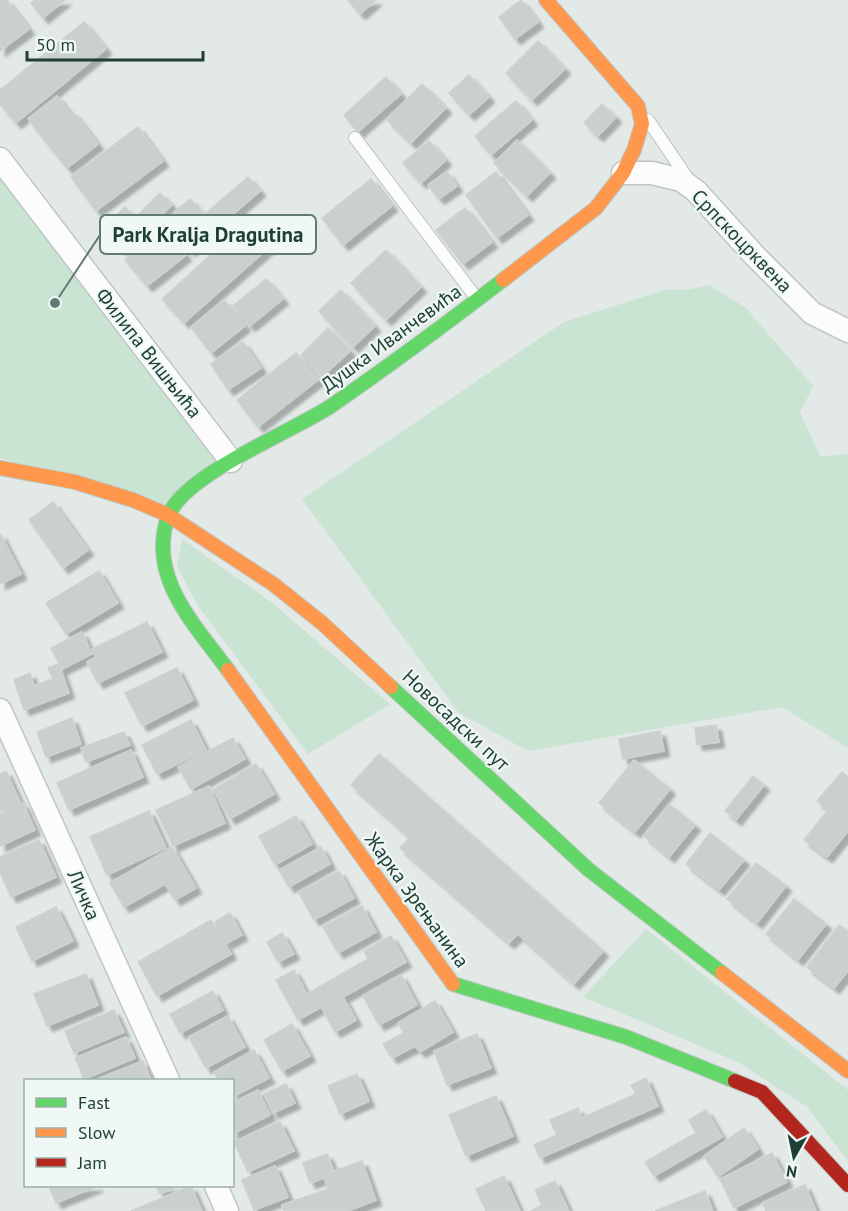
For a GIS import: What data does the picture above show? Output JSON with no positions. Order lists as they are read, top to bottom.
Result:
{
  "streets": {
    "street": [
      "Српскоцрквена",
      "Душка Иванчевића",
      "Филипа Вишњића",
      "Новосадски пут",
      "Личка",
      "Жарка Зрењанина"
    ]
  },
  "crossings": [
    ["Српскоцрквена", "Душка Иванчевића"],
    ["Душка Иванчевића", "Филипа Вишњића"],
    ["Душка Иванчевића", "Новосадски пут"],
    ["Душка Иванчевића", "Жарка Зрењанина"],
    ["Новосадски пут", "Жарка Зрењанина"]
  ],
  "places": ["Park Kralja Dragutina"],
  "legend": ["Fast", "Slow", "Jam"],
  "scale_bar": "50 m",
  "north": "bottom"
}
